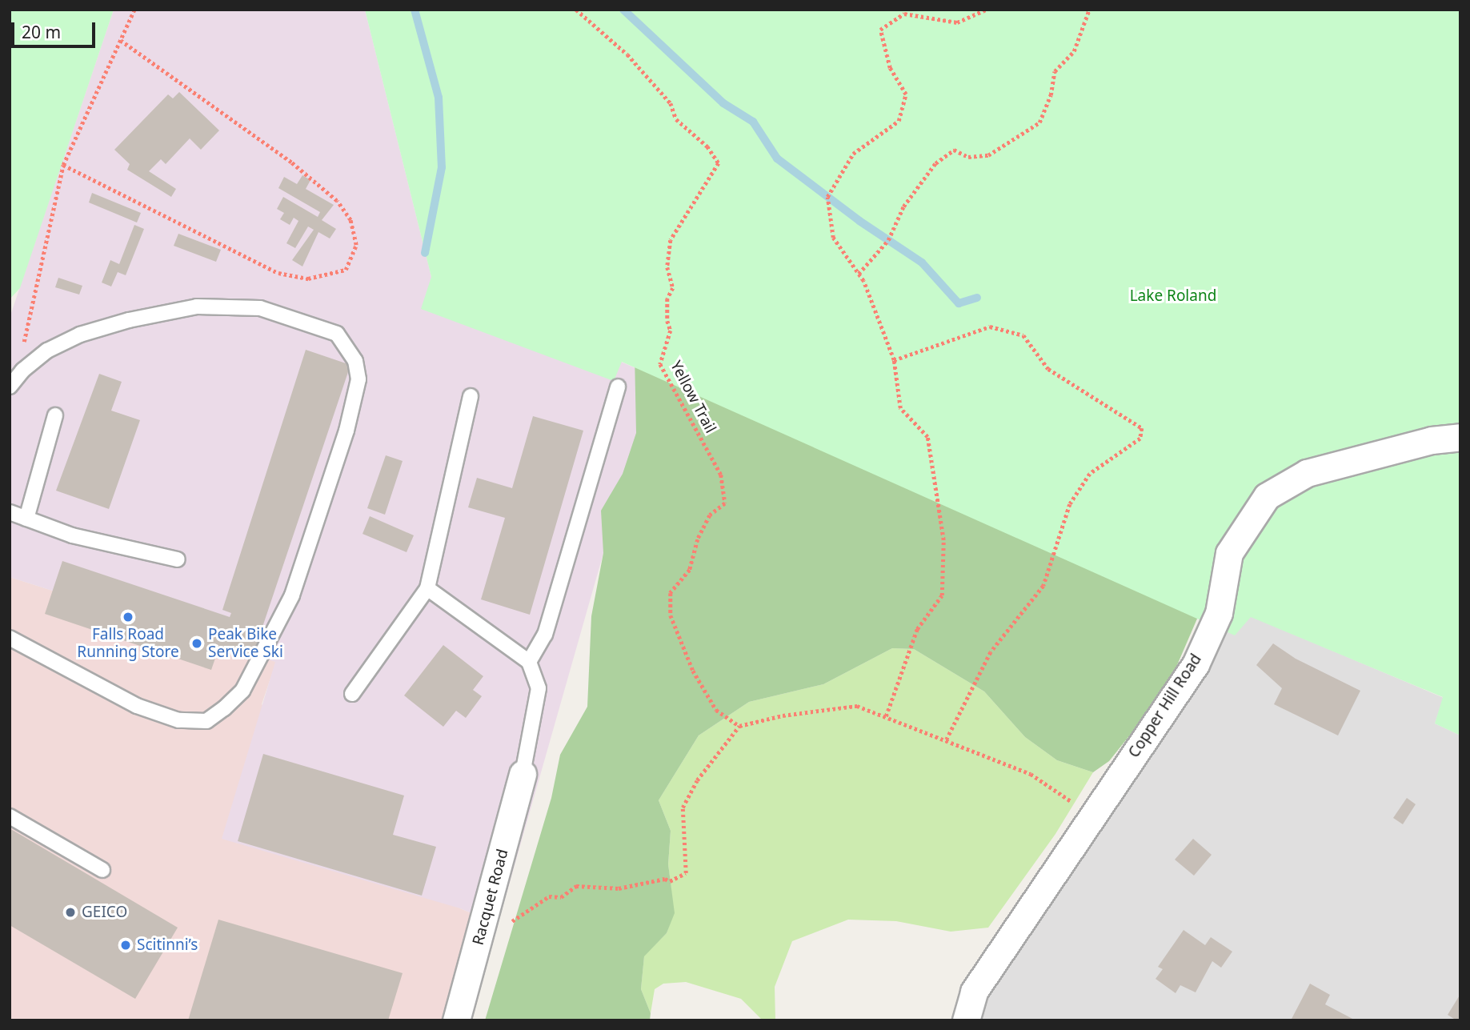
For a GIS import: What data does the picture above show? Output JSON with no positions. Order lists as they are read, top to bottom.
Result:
{
  "streets": {
    "street": ["Copper Hill Road", "Racquet Road"],
    "path": ["Yellow Trail"]
  },
  "parks": ["Lake Roland"],
  "places": [
    "Falls Road Running Store",
    "Peak Bike Service Ski",
    "GEICO",
    "Scitinni’s"
  ],
  "scale_bar": "20 m"
}
